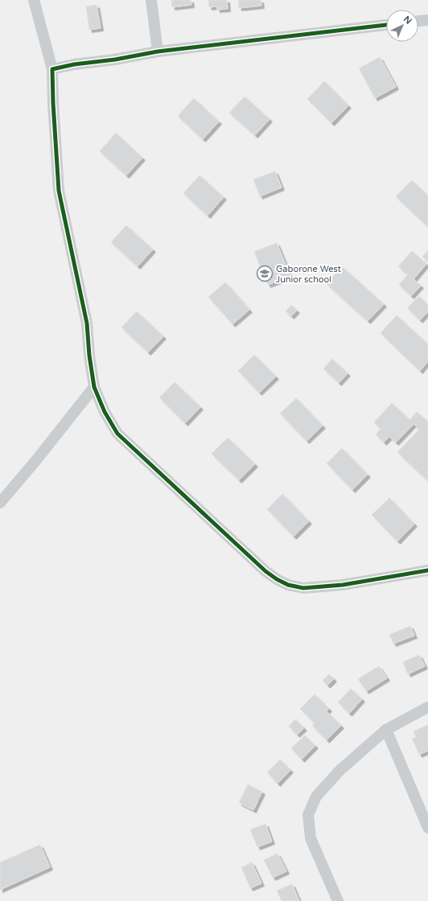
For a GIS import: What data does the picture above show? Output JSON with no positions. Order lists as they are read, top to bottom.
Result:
{
  "places": {
    "school or university": ["Gaborone West Junior school"]
  },
  "north": "top right"
}
